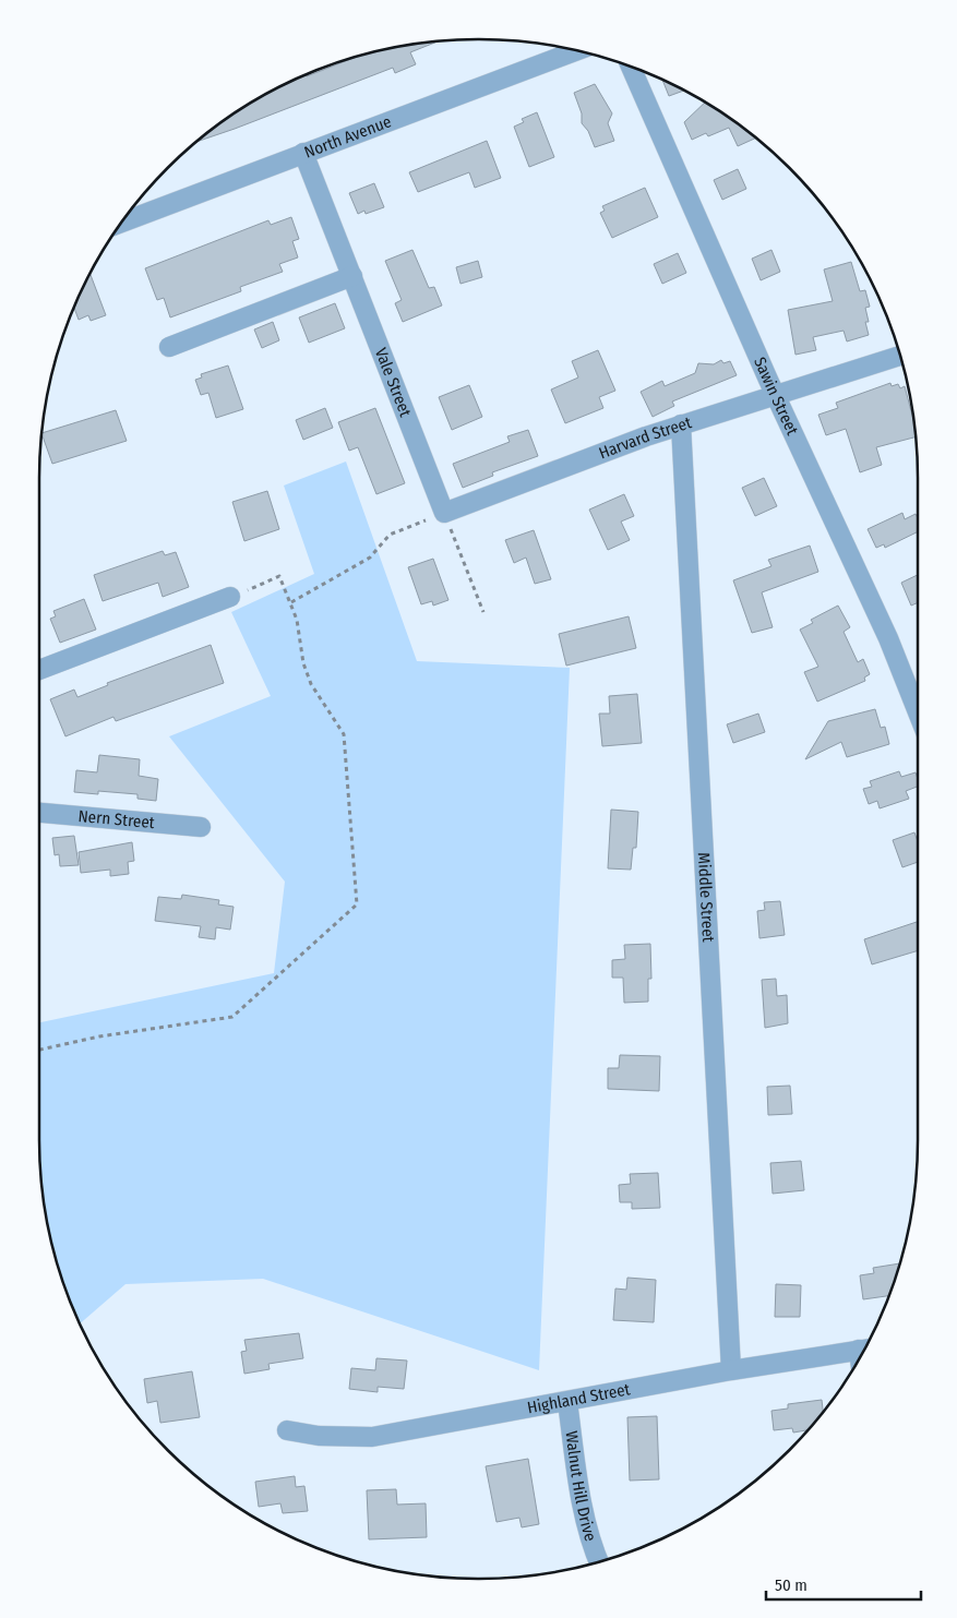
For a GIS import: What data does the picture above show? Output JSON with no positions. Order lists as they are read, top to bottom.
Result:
{
  "streets": {
    "street": [
      "North Avenue",
      "Vale Street",
      "Sawin Street",
      "Harvard Street",
      "Nern Street",
      "Middle Street",
      "Highland Street",
      "Walnut Hill Drive"
    ]
  },
  "crossings": [
    ["North Avenue", "Vale Street"],
    ["Vale Street", "Harvard Street"],
    ["Sawin Street", "Harvard Street"],
    ["Harvard Street", "Middle Street"],
    ["Middle Street", "Highland Street"],
    ["Highland Street", "Walnut Hill Drive"]
  ],
  "scale_bar": "50 m"
}
